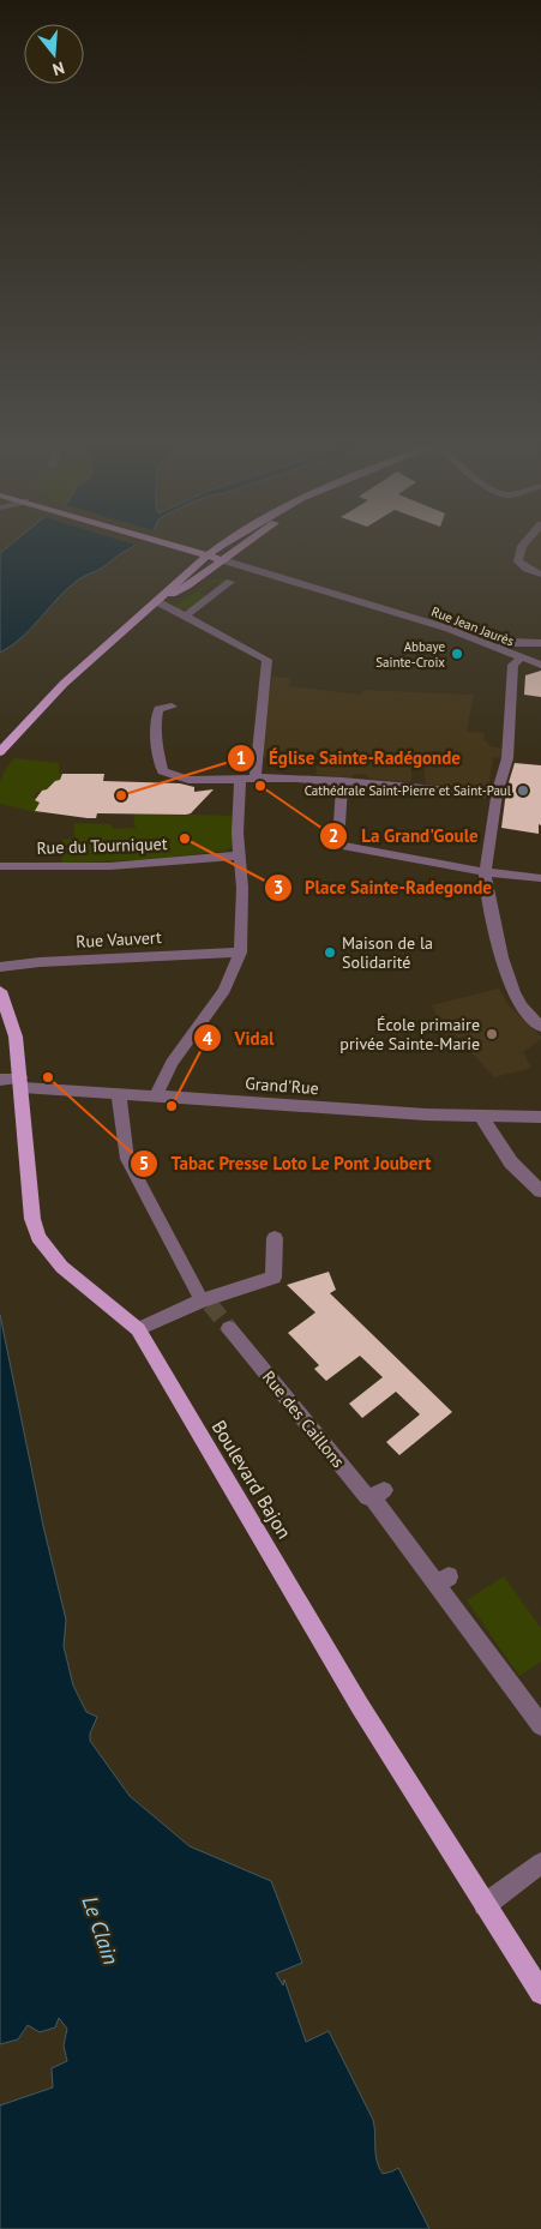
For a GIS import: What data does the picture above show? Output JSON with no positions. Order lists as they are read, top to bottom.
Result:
{
  "streets": {
    "main road": ["Boulevard Bajon"],
    "street": [
      "Rue Jean Jaurès",
      "Rue du Tourniquet",
      "Rue Vauvert",
      "Grand'Rue",
      "Rue des Caillons"
    ]
  },
  "crossings": [
    ["Grand'Rue", "Boulevard Bajon"]
  ],
  "water": ["Le Clain"],
  "places": [
    "Abbaye Sainte-Croix",
    "La Grand'Goule",
    "Cathédrale Saint-Pierre et Saint-Paul",
    "Église Sainte-Radégonde",
    "Place Sainte-Radegonde",
    "Maison de la Solidarité",
    "École primaire privée Sainte-Marie",
    "Tabac Presse Loto Le Pont Joubert",
    "Vidal"
  ],
  "north": "bottom"
}
